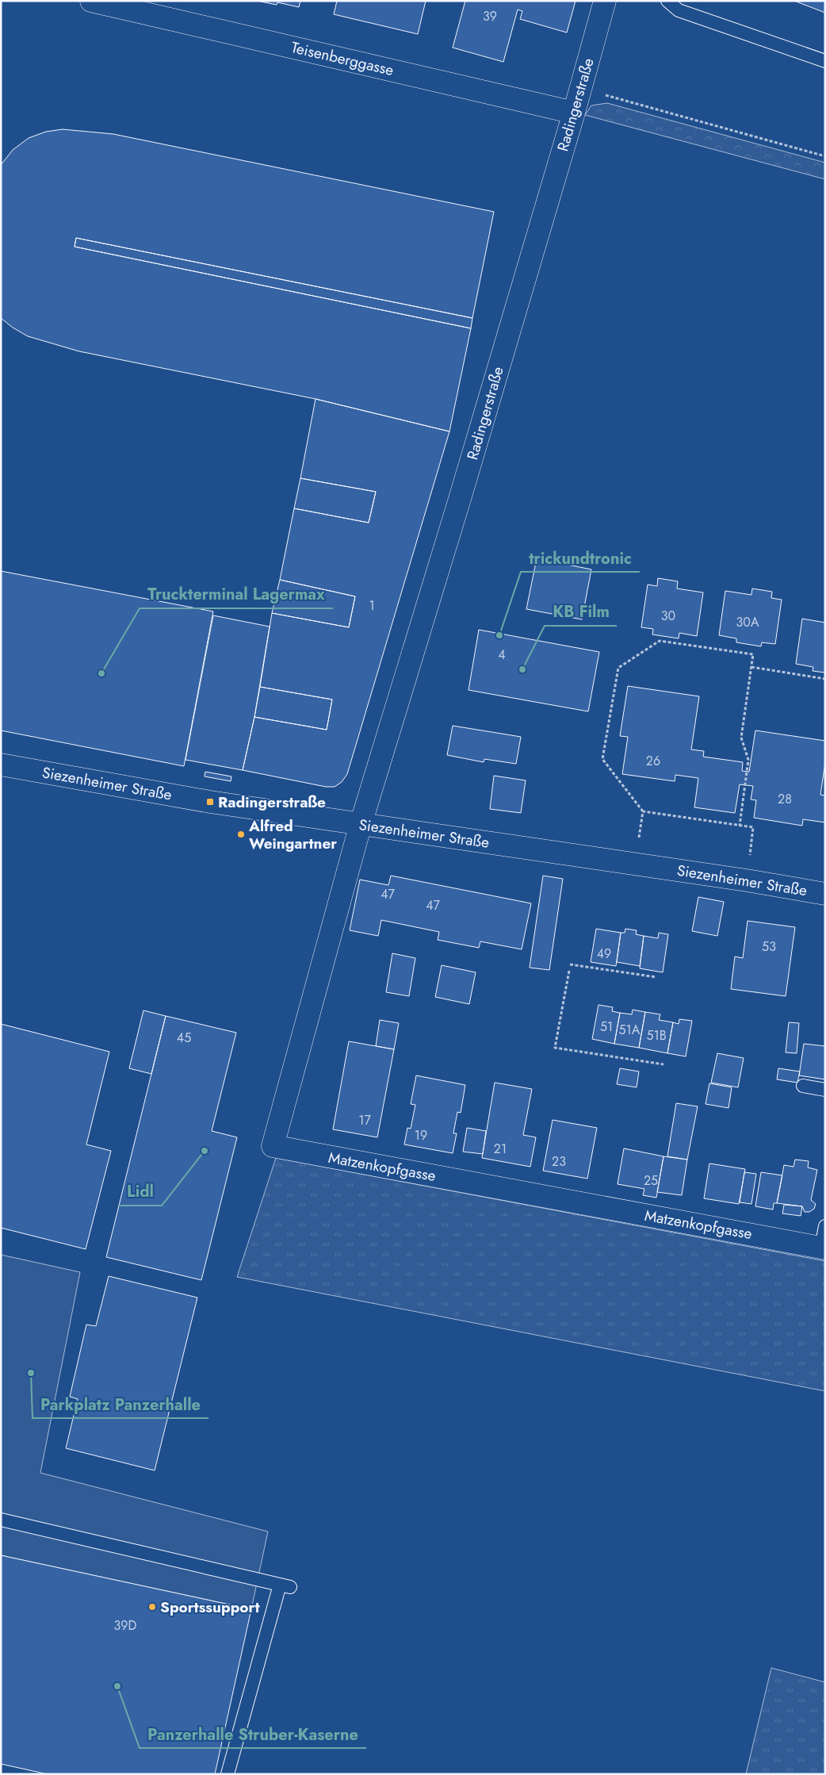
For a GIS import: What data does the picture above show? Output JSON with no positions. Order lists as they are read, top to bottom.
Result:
{
  "streets": {
    "street": [
      "Teisenberggasse",
      "Radingerstraße",
      "Siezenheimer Straße",
      "Matzenkopfgasse"
    ]
  },
  "crossings": [
    ["Teisenberggasse", "Radingerstraße"],
    ["Radingerstraße", "Siezenheimer Straße"],
    ["Radingerstraße", "Matzenkopfgasse"],
    ["Siezenheimer Straße", "Matzenkopfgasse"]
  ],
  "places": {
    "other": [
      "trickundtronic",
      "KB Film",
      "Truckterminal Lagermax",
      "Alfred Weingartner",
      "Lidl",
      "Parkplatz Panzerhalle",
      "Sportssupport",
      "Panzerhalle Struber-Kaserne"
    ],
    "transit": ["Radingerstraße"]
  },
  "house_numbers": [
    "39",
    "1",
    "30",
    "30A",
    "4",
    "26",
    "28",
    "47",
    "47",
    "53",
    "49",
    "51",
    "51A",
    "51B",
    "45",
    "17",
    "19",
    "21",
    "23",
    "25",
    "39D"
  ]
}
